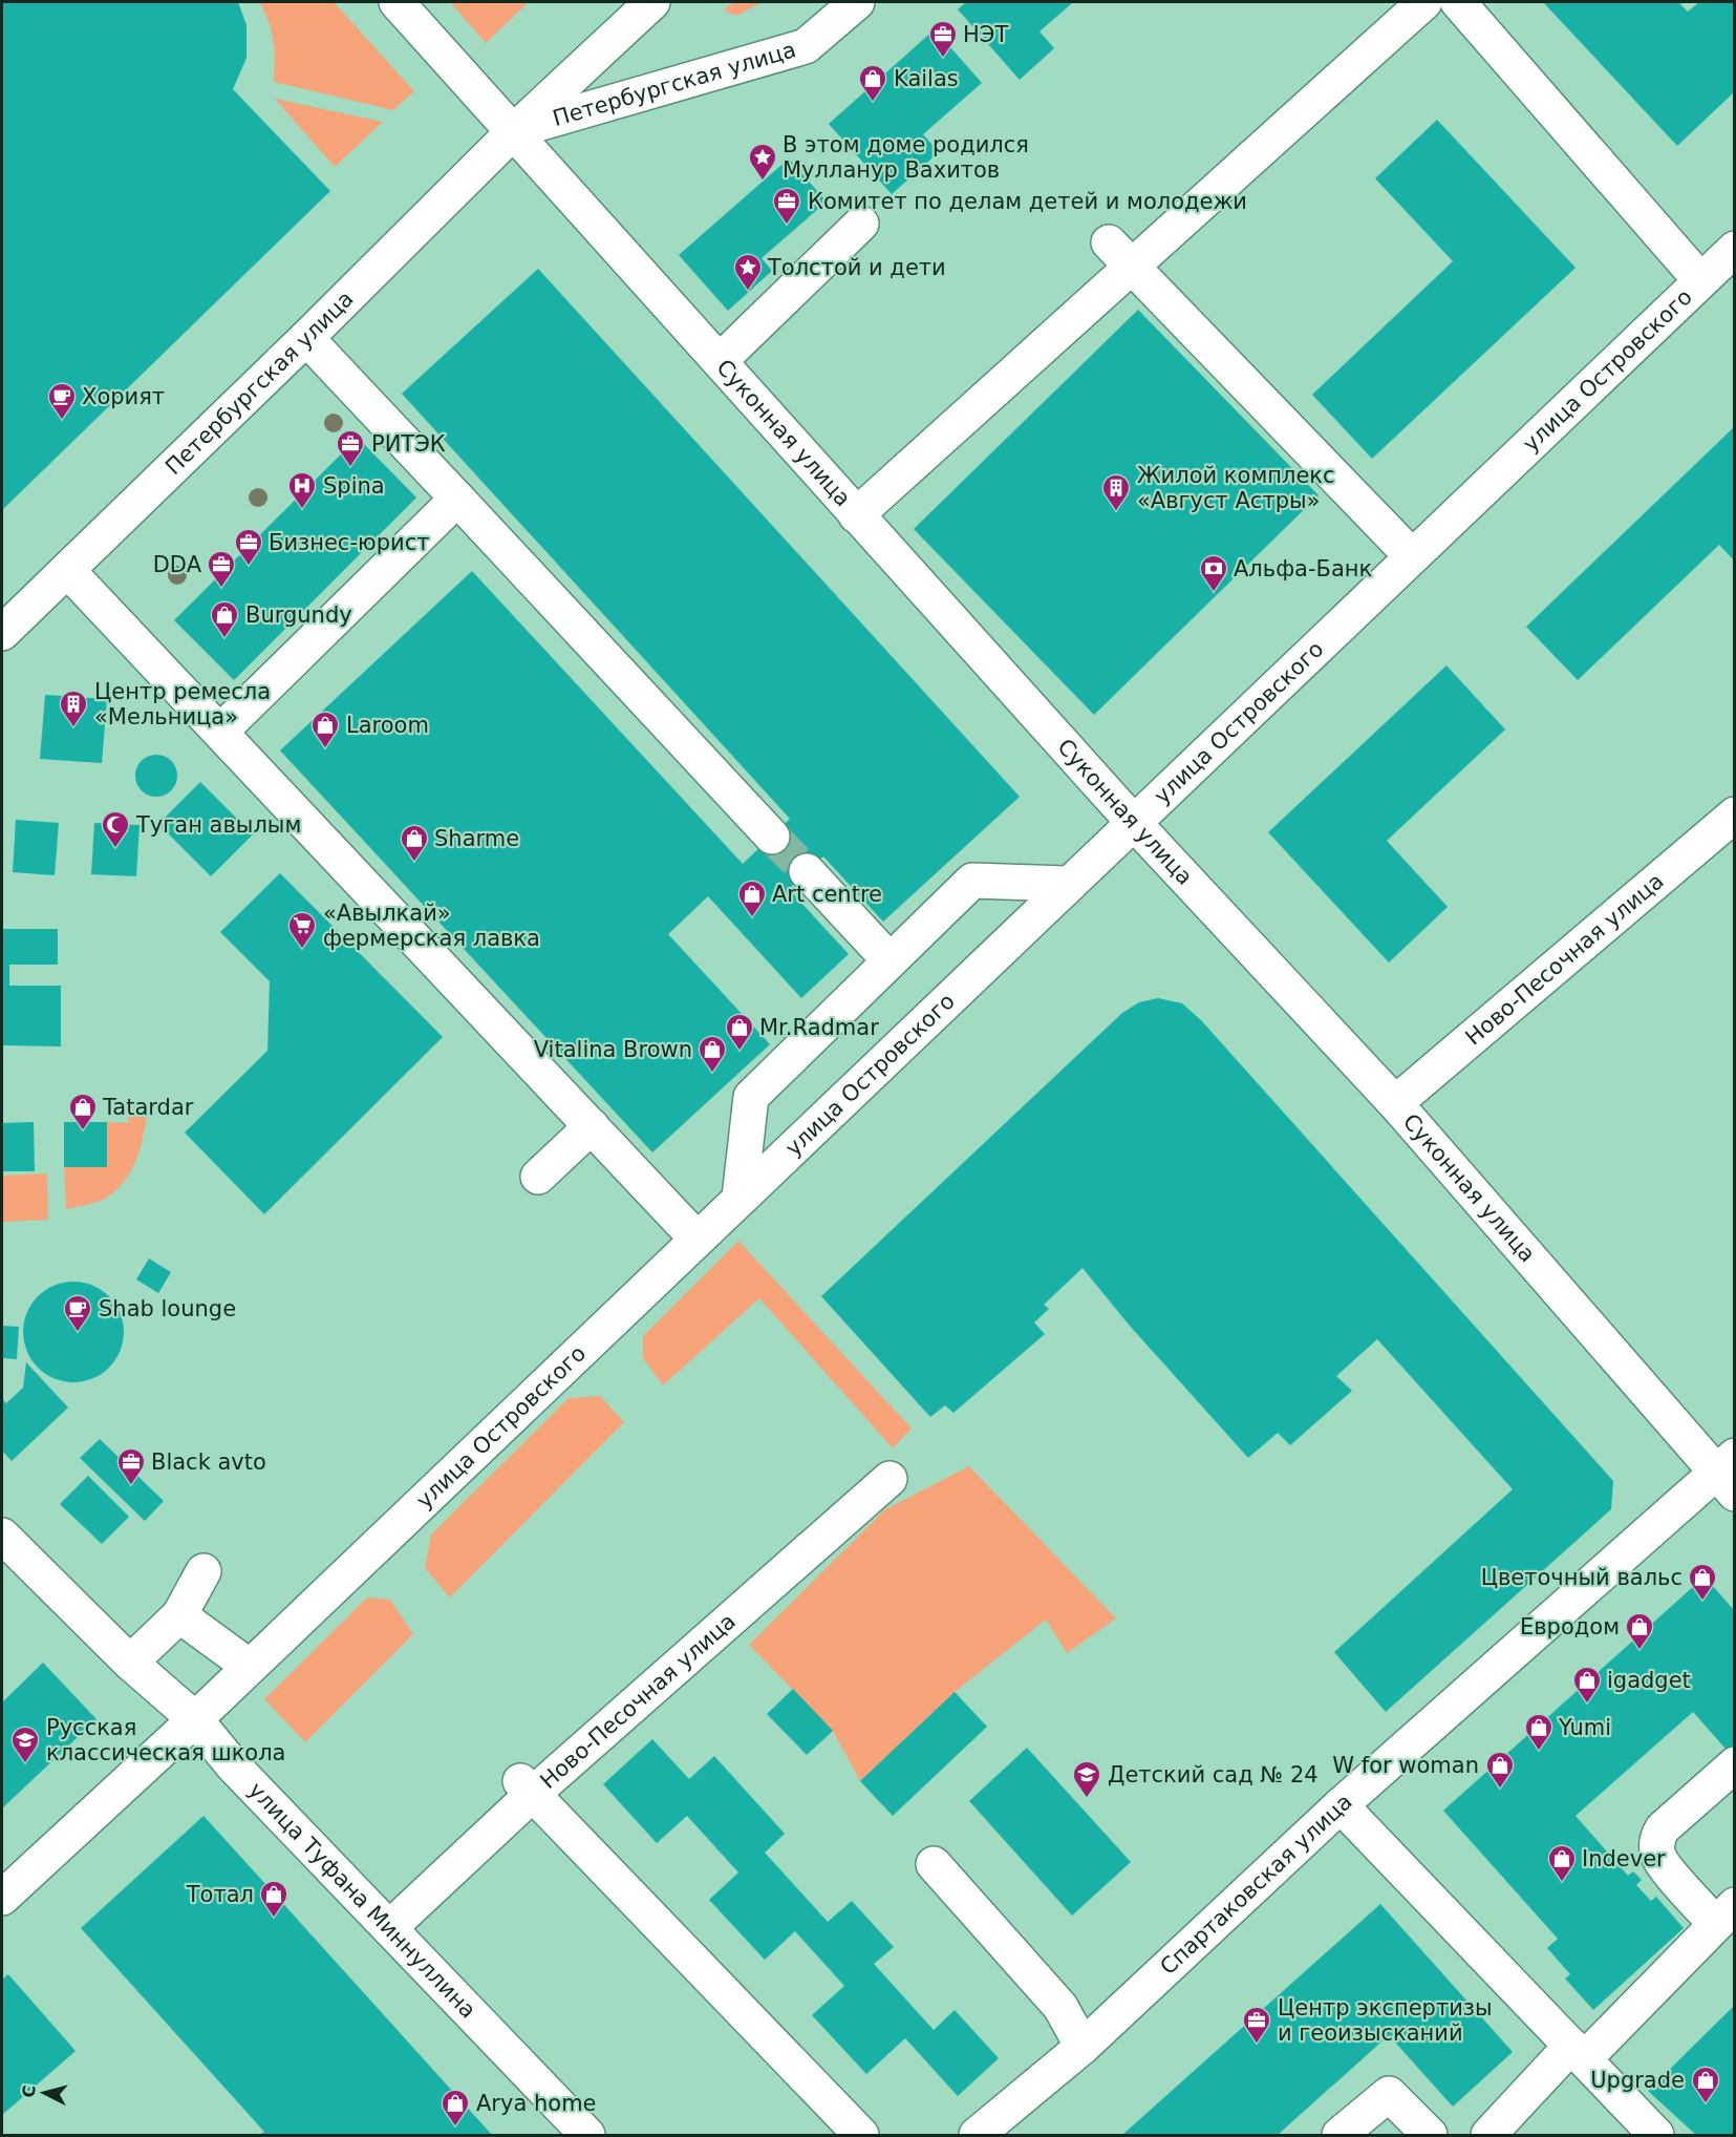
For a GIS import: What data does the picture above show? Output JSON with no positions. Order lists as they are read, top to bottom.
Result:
{
  "streets": {
    "street": [
      "Петербургская улица",
      "улица Островского",
      "Суконная улица",
      "Ново-Песочная улица",
      "Спартаковская улица",
      "улица Туфана Миннуллина"
    ]
  },
  "crossings": [
    ["Петербургская улица", "Суконная улица"],
    ["улица Островского", "Суконная улица"],
    ["улица Островского", "улица Туфана Миннуллина"],
    ["Суконная улица", "Ново-Песочная улица"],
    ["Суконная улица", "Спартаковская улица"],
    ["Ново-Песочная улица", "улица Туфана Миннуллина"]
  ],
  "places": {
    "office": [
      "НЭТ",
      "Комитет по делам детей и молодежи",
      "РИТЭК",
      "Бизнес-юрист",
      "DDA",
      "Black avto",
      "Центр экспертизы и геоизысканий"
    ],
    "shop": [
      "Kailas",
      "Burgundy",
      "Laroom",
      "Sharme",
      "Art centre",
      "Mr.Radmar",
      "Vitalina Brown",
      "Tatardar",
      "Цветочный вальс",
      "Евродом",
      "igadget",
      "Yumi",
      "W for woman",
      "Indever",
      "Тотал",
      "Upgrade",
      "Arya home"
    ],
    "place": ["В этом доме родился Мулланур Вахитов", "Толстой и дети"],
    "cafe": ["Хорият", "Shab lounge"],
    "hospital": ["Spina"],
    "building": ["Жилой комплекс «Август Астры»", "Центр ремесла «Мельница»"],
    "bank": ["Альфа-Банк"],
    "mosque": ["Туган авылым"],
    "supermarket": ["«Авылкай» фермерская лавка"],
    "school or university": ["Русская классическая школа", "Детский сад № 24"]
  },
  "north": "left"
}
